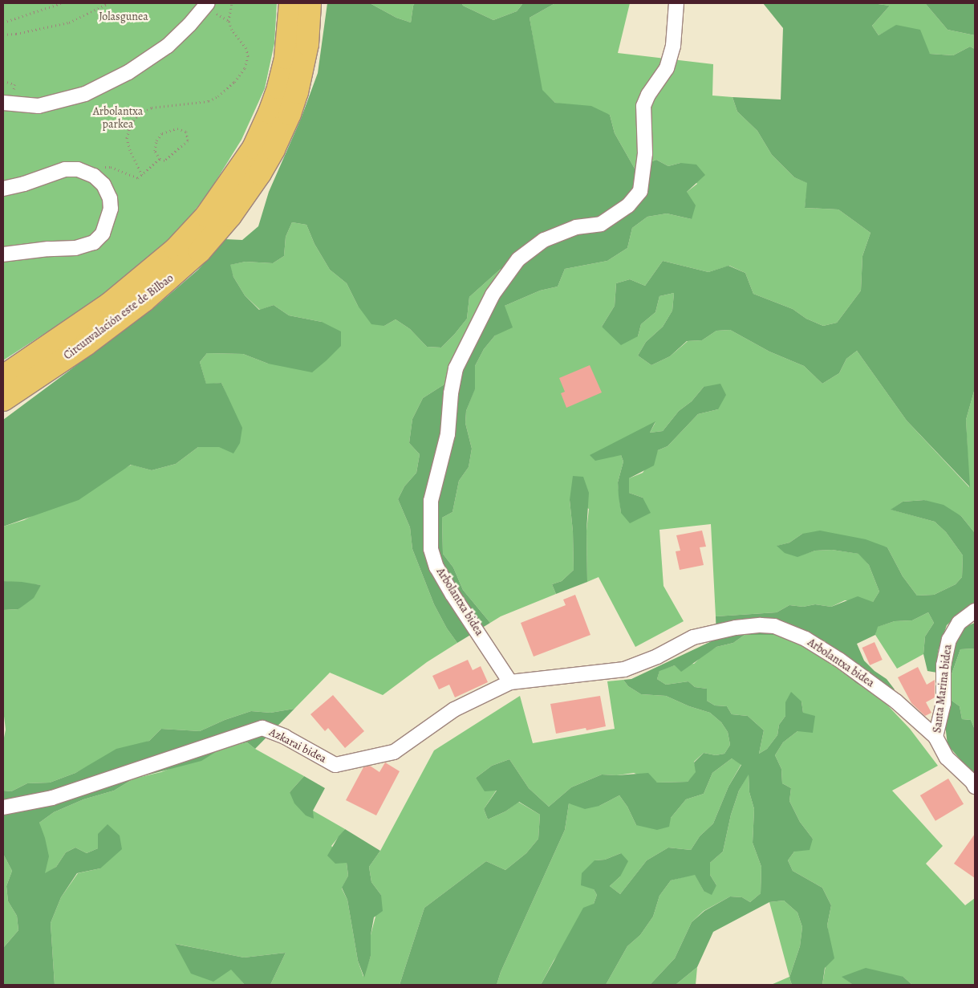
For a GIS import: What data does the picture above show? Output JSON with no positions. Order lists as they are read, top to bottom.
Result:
{
  "streets": {
    "main road": ["Circunvalación este de Bilbao"],
    "street": ["Arbolantxa bidea", "Santa Marina bidea", "Azkarai bidea"]
  },
  "crossings": [
    ["Arbolantxa bidea", "Santa Marina bidea"],
    ["Arbolantxa bidea", "Azkarai bidea"]
  ],
  "parks": ["Jolasgunea", "Arbolantxa parkea"]
}
